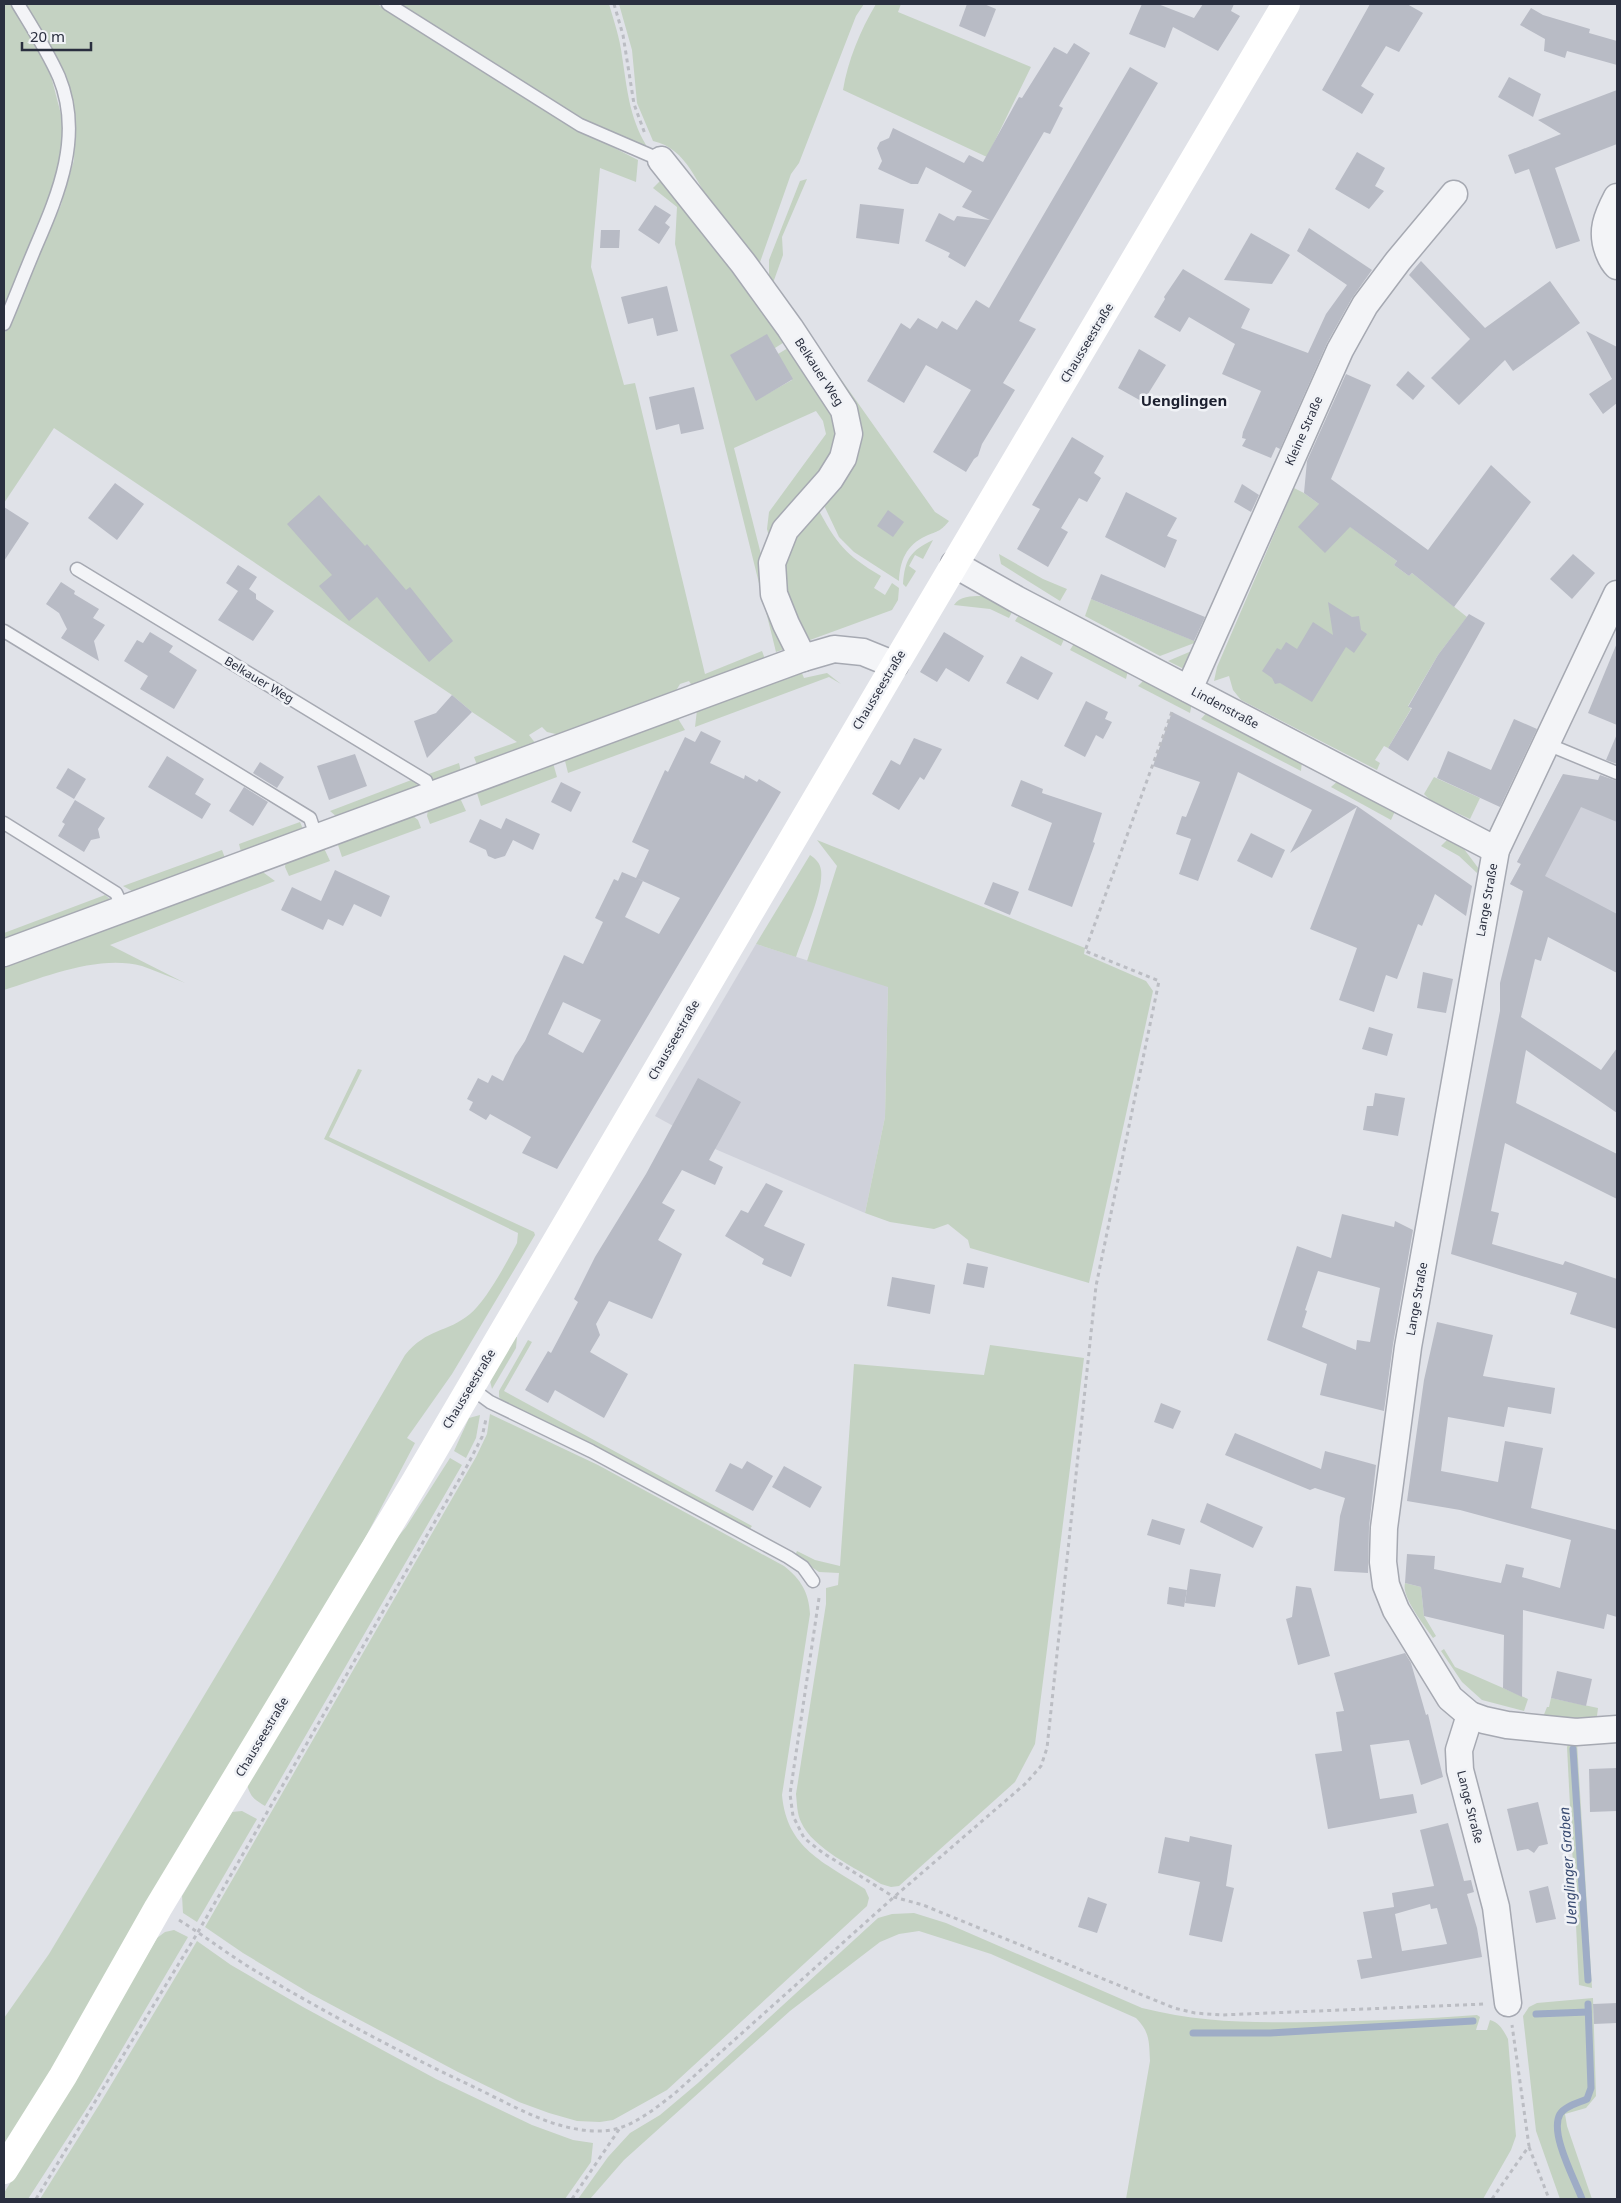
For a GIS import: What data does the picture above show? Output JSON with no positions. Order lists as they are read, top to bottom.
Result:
{
  "streets": {
    "main road": ["Chausseestraße"],
    "street": [
      "Belkauer Weg",
      "Kleine Straße",
      "Lindenstraße",
      "Lange Straße"
    ]
  },
  "crossings": [
    ["Chausseestraße", "Lindenstraße"],
    ["Kleine Straße", "Lindenstraße"],
    ["Lindenstraße", "Lange Straße"]
  ],
  "districts": ["Uenglingen"],
  "water": ["Uenglinger Graben"],
  "scale_bar": "20 m"
}
